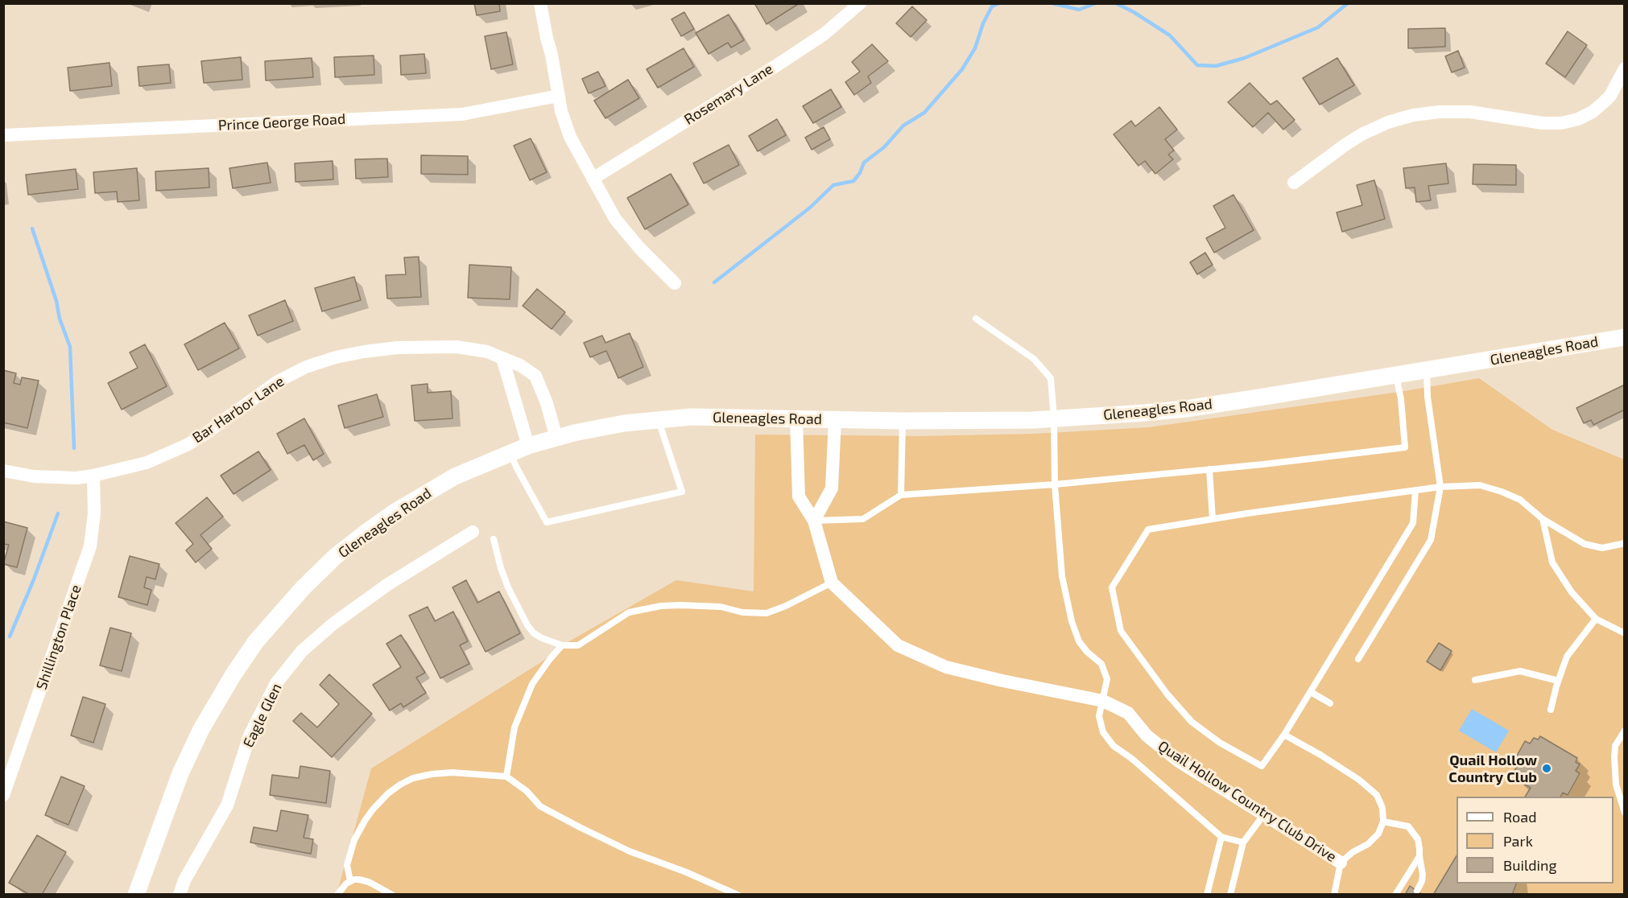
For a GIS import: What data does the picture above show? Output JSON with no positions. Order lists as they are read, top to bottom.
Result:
{
  "streets": {
    "street": [
      "Rosemary Lane",
      "Prince George Road",
      "Gleneagles Road",
      "Bar Harbor Lane",
      "Shillington Place",
      "Eagle Glen",
      "Quail Hollow Country Club Drive"
    ]
  },
  "crossings": [
    ["Gleneagles Road", "Bar Harbor Lane"],
    ["Bar Harbor Lane", "Shillington Place"]
  ],
  "places": ["Quail Hollow Country Club"],
  "legend": ["Road", "Park", "Building"]
}
